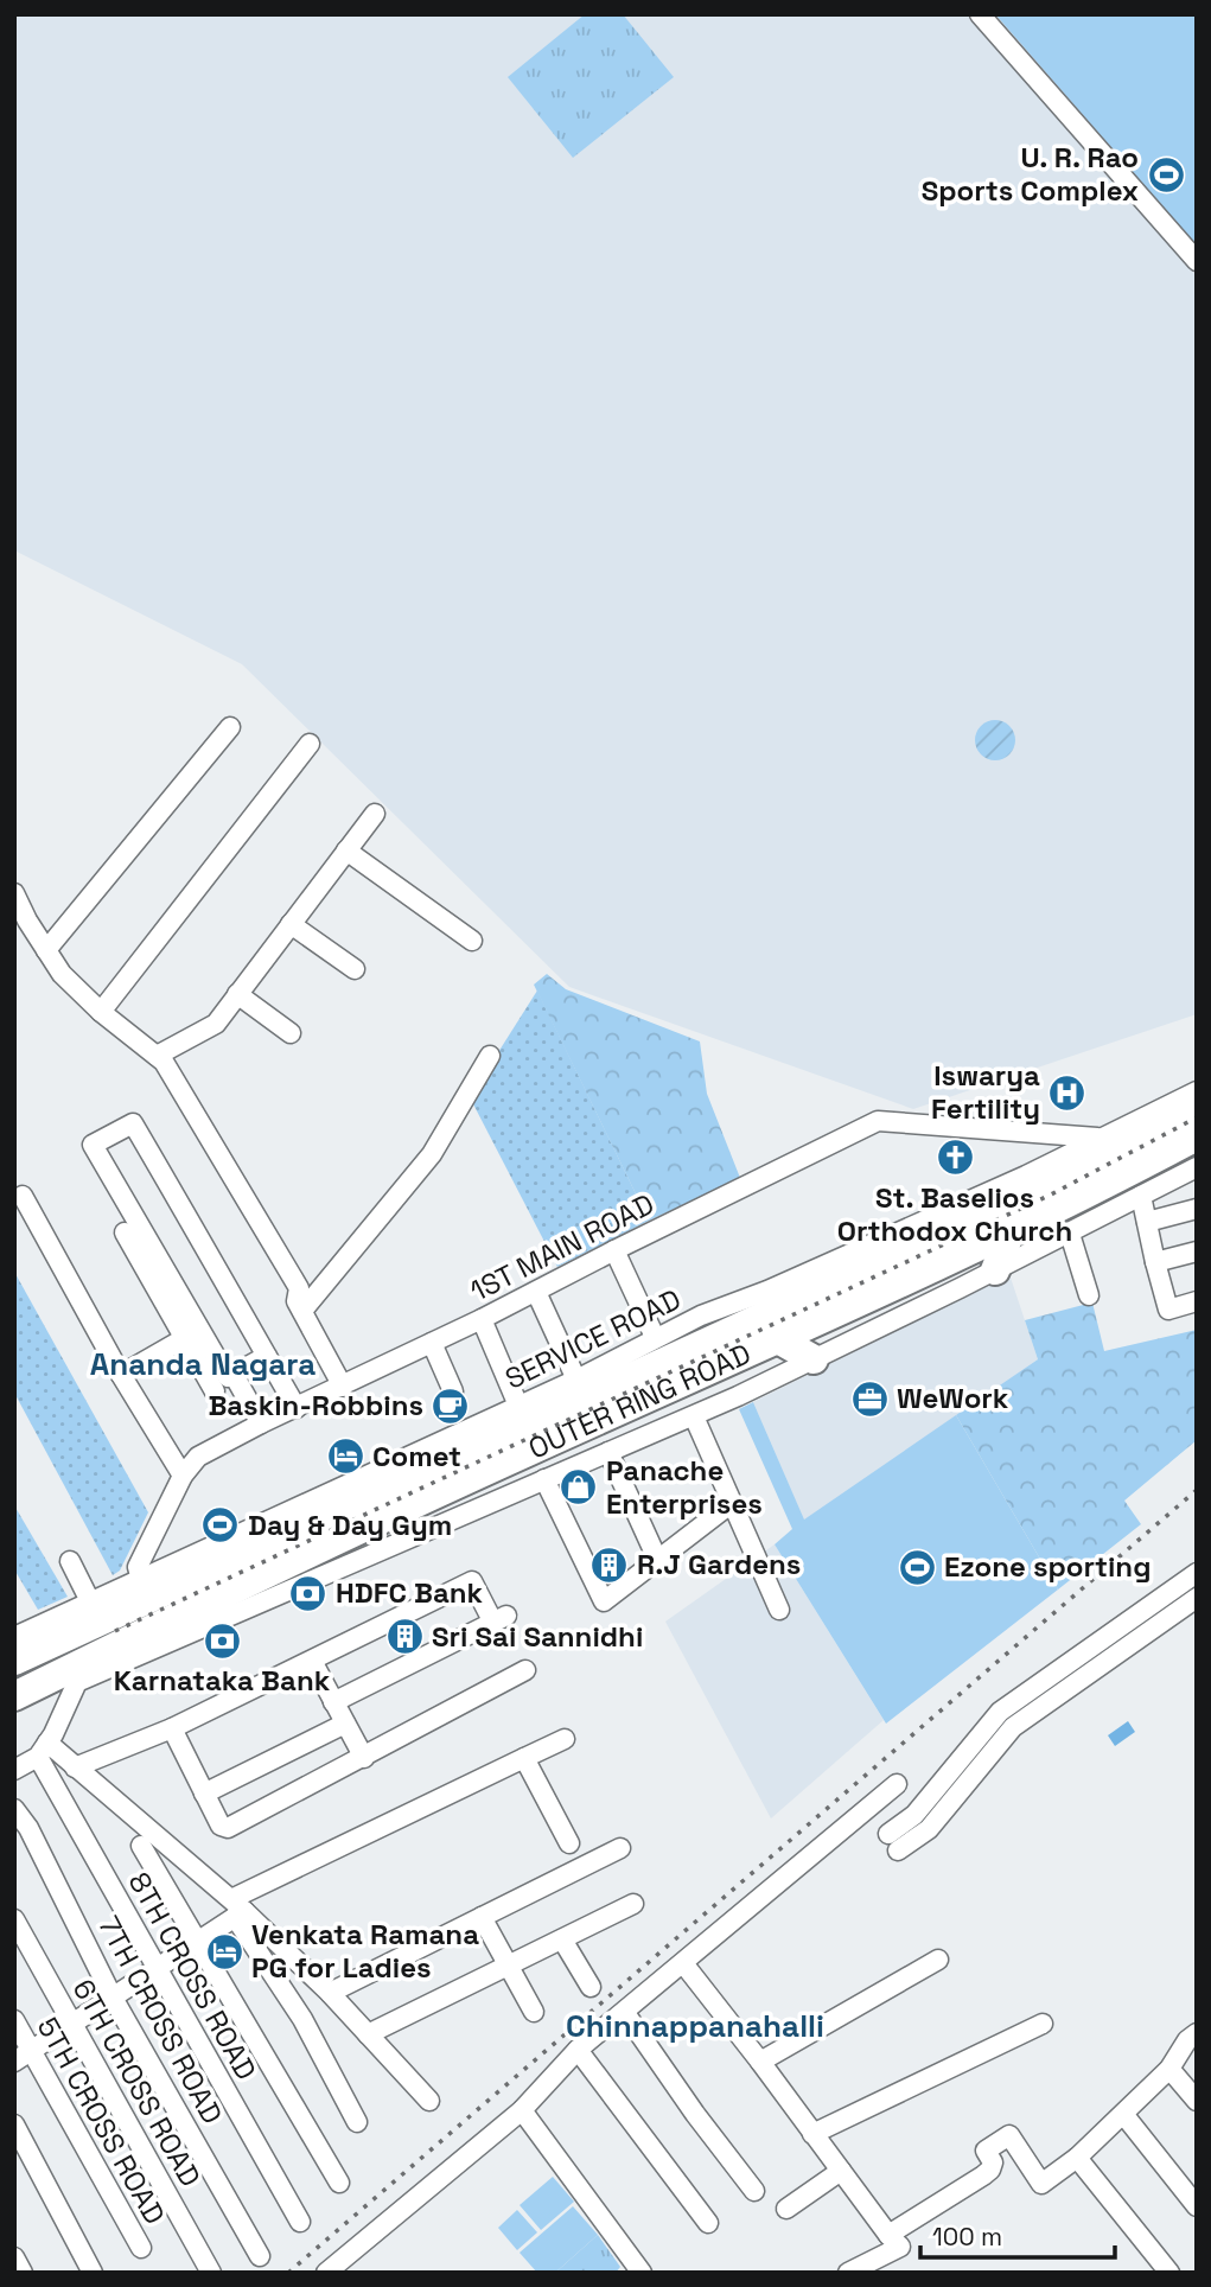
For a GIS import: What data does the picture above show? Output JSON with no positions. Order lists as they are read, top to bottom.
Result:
{
  "streets": {
    "highway": ["OUTER RING ROAD"],
    "street": [
      "1ST MAIN ROAD",
      "SERVICE ROAD",
      "8TH CROSS ROAD",
      "7TH CROSS ROAD",
      "6TH CROSS ROAD",
      "5TH CROSS ROAD"
    ]
  },
  "crossings": [
    ["1ST MAIN ROAD", "SERVICE ROAD"],
    ["1ST MAIN ROAD", "OUTER RING ROAD"],
    ["SERVICE ROAD", "OUTER RING ROAD"]
  ],
  "districts": ["Ananda Nagara", "Chinnappanahalli"],
  "places": {
    "sports": ["U. R. Rao Sports Complex", "Day & Day Gym", "Ezone sporting"],
    "hospital": ["Iswarya Fertility"],
    "church": ["St. Baselios Orthodox Church"],
    "office": ["WeWork"],
    "cafe": ["Baskin-Robbins"],
    "hotel": ["Comet", "Venkata Ramana PG for Ladies"],
    "shop": ["Panache Enterprises"],
    "building": ["R.J Gardens", "Sri Sai Sannidhi"],
    "bank": ["HDFC Bank", "Karnataka Bank"]
  },
  "scale_bar": "100 m"
}
